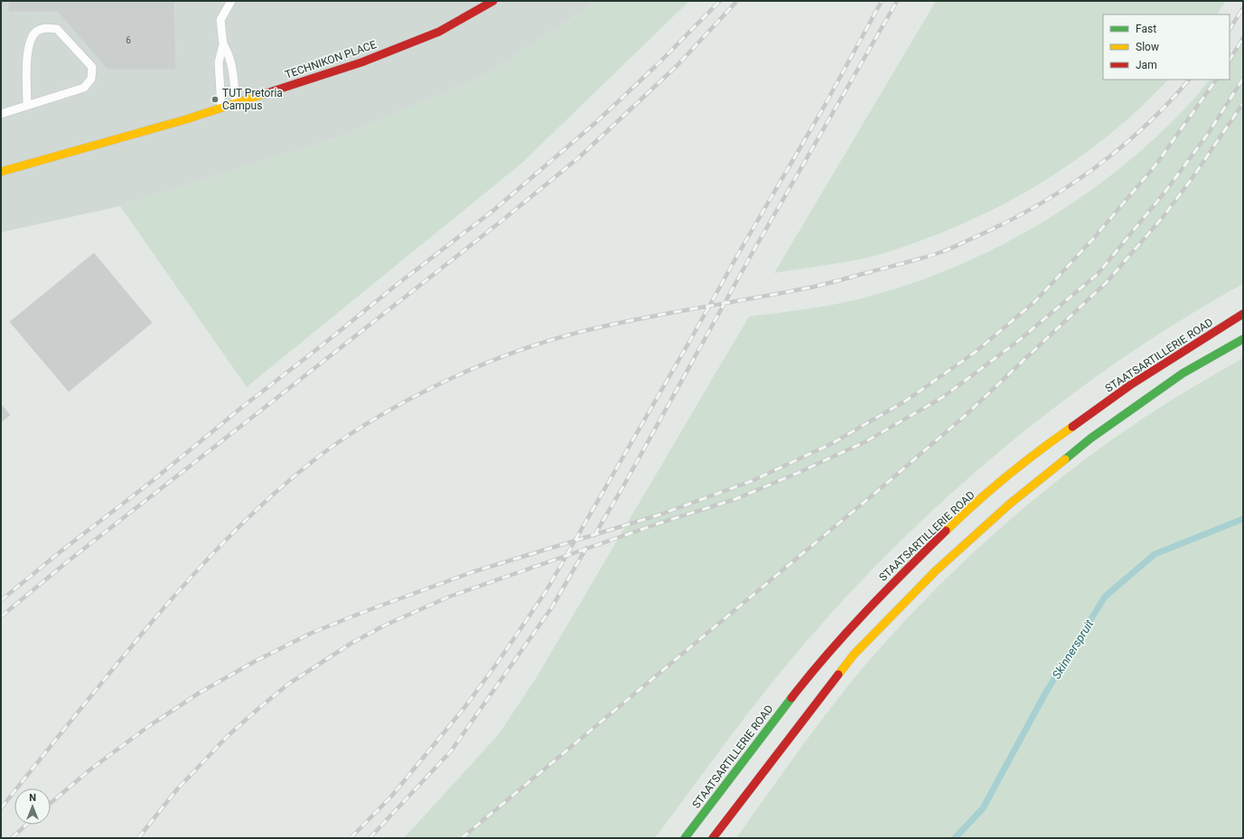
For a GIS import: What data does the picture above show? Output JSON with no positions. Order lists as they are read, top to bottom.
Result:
{
  "streets": {
    "street": ["TECHNIKON PLACE", "STAATSARTILLERIE ROAD"]
  },
  "water": ["Skinnerspruit"],
  "places": ["TUT Pretoria Campus"],
  "house_numbers": ["6"],
  "legend": ["Fast", "Slow", "Jam"],
  "north": "top"
}
